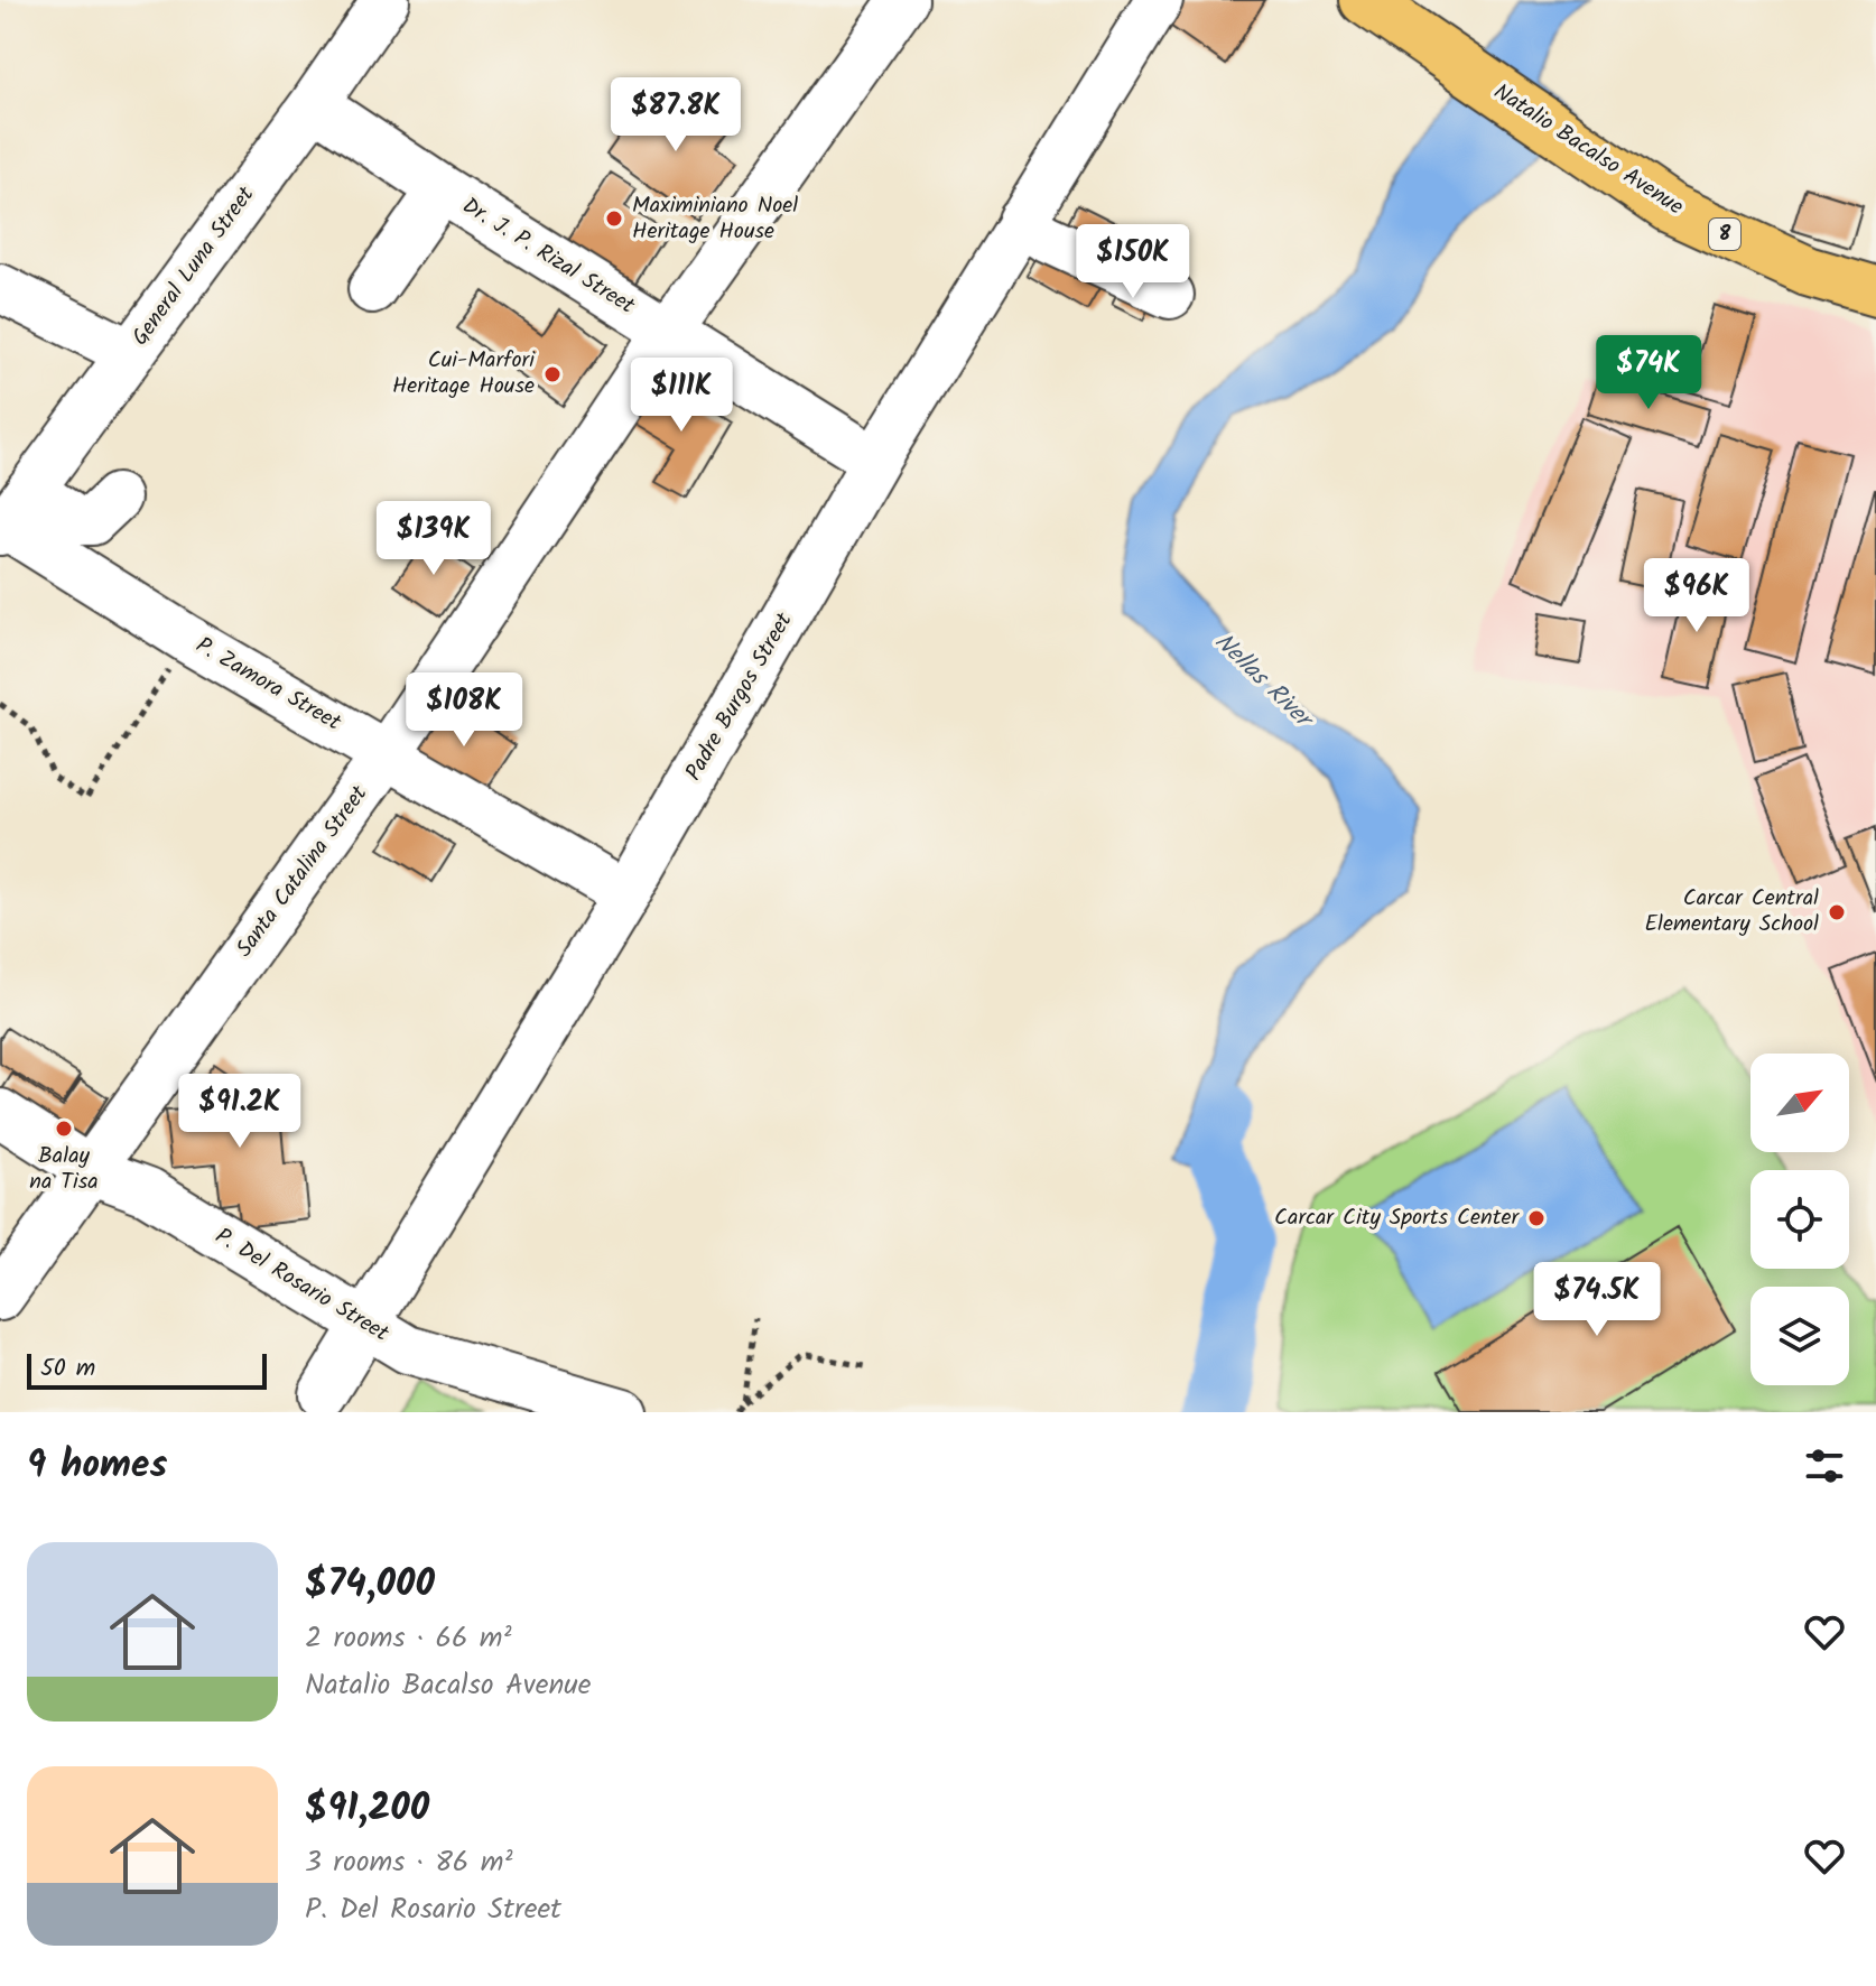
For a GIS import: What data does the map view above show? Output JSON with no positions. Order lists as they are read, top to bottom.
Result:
{
  "streets": {
    "highway": ["Natalio Bacalso Avenue", "8"],
    "street": [
      "Dr. J. P. Rizal Street",
      "General Luna Street",
      "P. Zamora Street",
      "Padre Burgos Street",
      "Santa Catalina Street",
      "P. Del Rosario Street"
    ]
  },
  "crossings": [
    ["Dr. J. P. Rizal Street", "General Luna Street"],
    ["Dr. J. P. Rizal Street", "Padre Burgos Street"],
    ["Dr. J. P. Rizal Street", "Santa Catalina Street"],
    ["General Luna Street", "P. Zamora Street"],
    ["P. Zamora Street", "Padre Burgos Street"],
    ["P. Zamora Street", "Santa Catalina Street"],
    ["Padre Burgos Street", "P. Del Rosario Street"],
    ["Santa Catalina Street", "P. Del Rosario Street"]
  ],
  "water": ["Nellas River"],
  "places": [
    "Maximiniano Noel Heritage House",
    "Cui-Marfori Heritage House",
    "Carcar Central Elementary School",
    "Balay na Tisa",
    "Carcar City Sports Center"
  ],
  "scale_bar": "50 m",
  "north": "top right",
  "page": {
    "price": [
      "$87.8K",
      "$150K",
      "$74K",
      "$111K",
      "$139K",
      "$96K",
      "$108K",
      "$91.2K",
      "$74.5K"
    ],
    "scale": "50 m",
    "heading": "9 homes",
    "list": [
      {
        "name": "$74,000",
        "note": "2 rooms · 66 m² · Natalio Bacalso Avenue"
      },
      {
        "name": "$91,200",
        "note": "3 rooms · 86 m² · P. Del Rosario Street"
      }
    ]
  }
}
